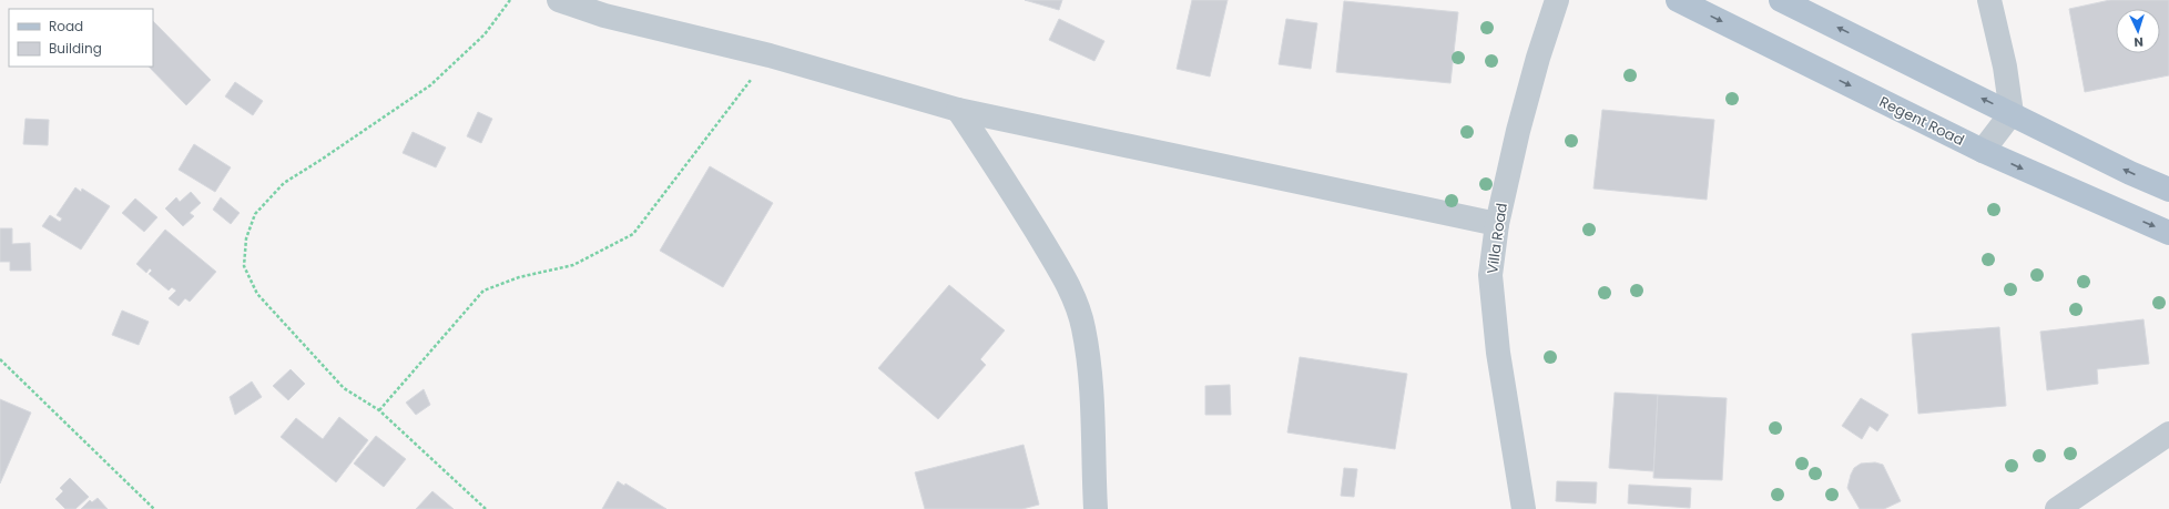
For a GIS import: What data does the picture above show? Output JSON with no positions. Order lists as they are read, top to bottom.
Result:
{
  "streets": {
    "main road": ["Regent Road"],
    "street": ["Villa Road"]
  },
  "legend": ["Road", "Building"],
  "north": "bottom"
}
